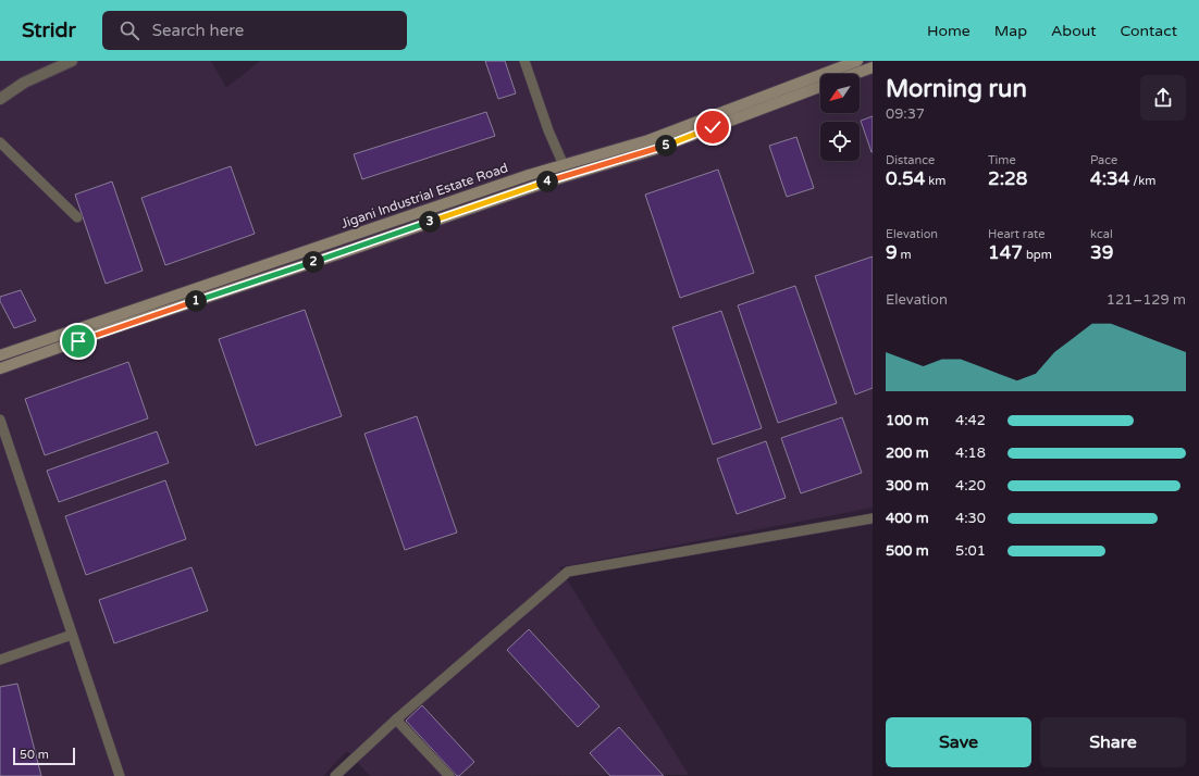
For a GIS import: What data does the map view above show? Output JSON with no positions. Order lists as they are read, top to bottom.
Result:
{
  "streets": {
    "main road": ["Jigani Industrial Estate Road"]
  },
  "scale_bar": "50 m",
  "north": "bottom left",
  "page": {
    "header": "Stridr",
    "search": "Search here",
    "nav": [
      "Home",
      "Map",
      "About",
      "Contact"
    ],
    "heading": ["Morning run", "09:37"],
    "pins": [
      "5",
      "4",
      "3",
      "2",
      "1"
    ],
    "stats": [
      ["Distance", "0.54 km"],
      ["Time", "2:28"],
      ["Pace", "4:34 /km"],
      ["Elevation", "9 m"],
      ["Heart rate", "147 bpm"],
      ["kcal", "39"]
    ],
    "chart": ["Elevation", "121–129 m"],
    "list": [
      {
        "name": "100 m",
        "note": "4:42"
      },
      {
        "name": "200 m",
        "note": "4:18"
      },
      {
        "name": "300 m",
        "note": "4:20"
      },
      {
        "name": "400 m",
        "note": "4:30"
      },
      {
        "name": "500 m",
        "note": "5:01"
      }
    ],
    "buttons": ["Save", "Share"],
    "scale": "50 m"
  }
}
